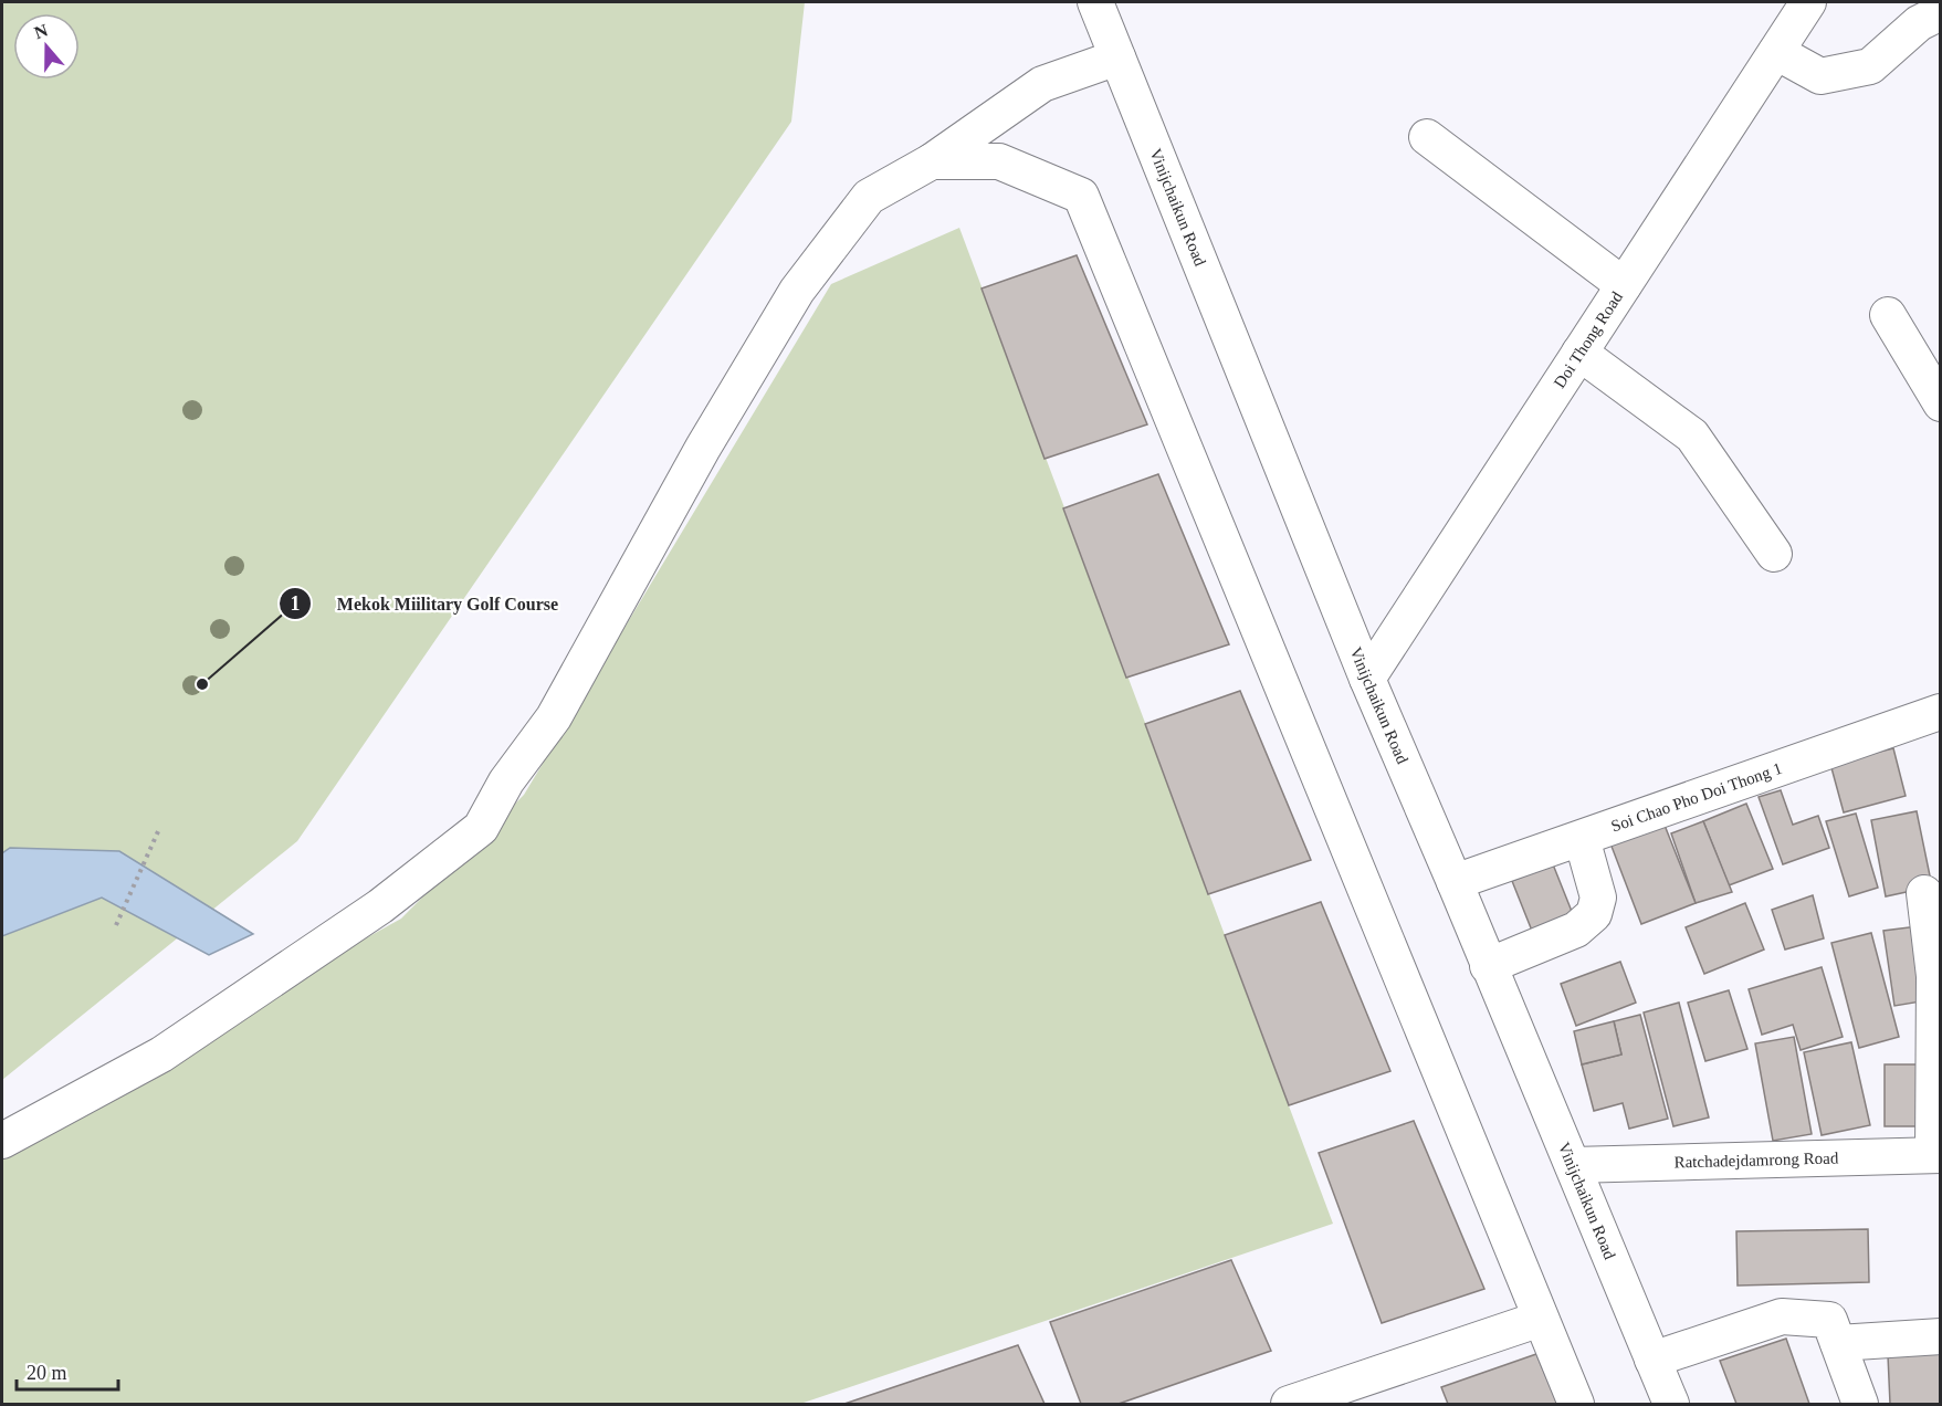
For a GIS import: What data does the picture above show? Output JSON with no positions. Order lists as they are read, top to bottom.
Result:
{
  "streets": {
    "street": [
      "Vinijchaikun Road",
      "Doi Thong Road",
      "Soi Chao Pho Doi Thong 1",
      "Ratchadejdamrong Road"
    ]
  },
  "crossings": [
    ["Vinijchaikun Road", "Doi Thong Road"],
    ["Vinijchaikun Road", "Soi Chao Pho Doi Thong 1"],
    ["Vinijchaikun Road", "Ratchadejdamrong Road"]
  ],
  "places": ["Mekok Miilitary Golf Course"],
  "scale_bar": "20 m",
  "north": "top"
}
